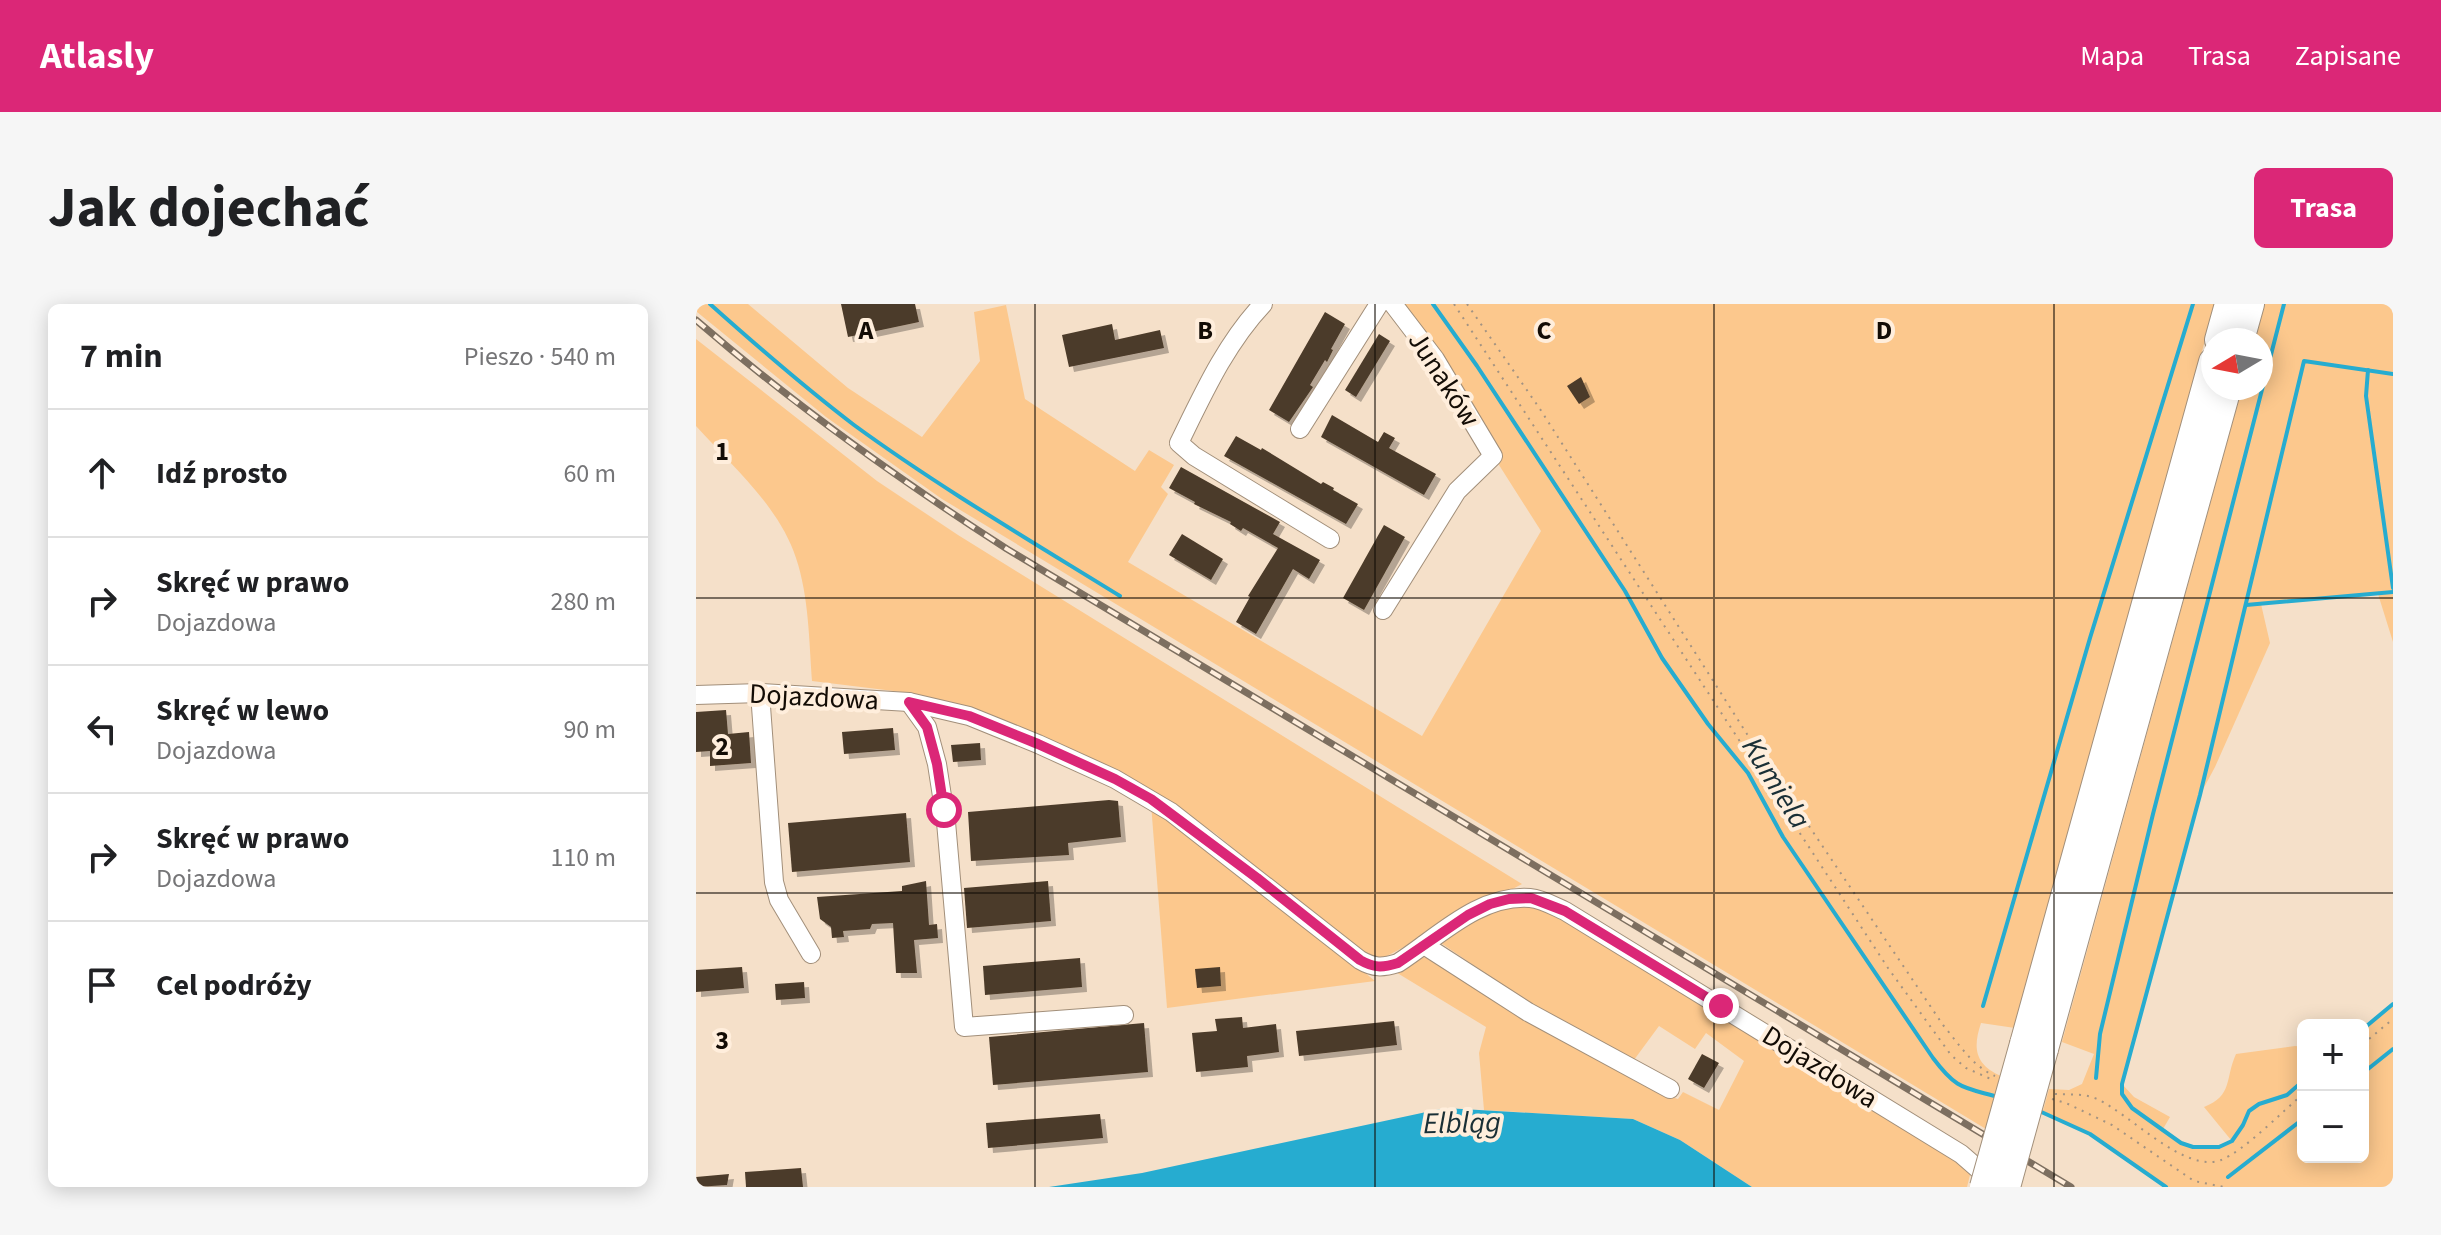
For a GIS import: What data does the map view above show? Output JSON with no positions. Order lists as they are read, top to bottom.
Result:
{
  "streets": {
    "street": ["Junaków", "Dojazdowa"]
  },
  "water": ["Kumiela", "Elbląg"],
  "north": "left",
  "page": {
    "header": "Atlasly",
    "nav": ["Mapa", "Trasa", "Zapisane"],
    "buttons": "Trasa",
    "title": "Jak dojechać",
    "heading": ["7 min", "Pieszo · 540 m"],
    "list": [
      ["Idź prosto", "60 m"],
      ["Skręć w prawo", "Dojazdowa", "280 m"],
      ["Skręć w lewo", "Dojazdowa", "90 m"],
      ["Skręć w prawo", "Dojazdowa", "110 m"],
      "Cel podróży"
    ],
    "map_buttons": ["+", "−"]
  },
  "grid": {
    "columns": [
      "A",
      "B",
      "C",
      "D"
    ],
    "rows": ["1", "2", "3"]
  }
}
